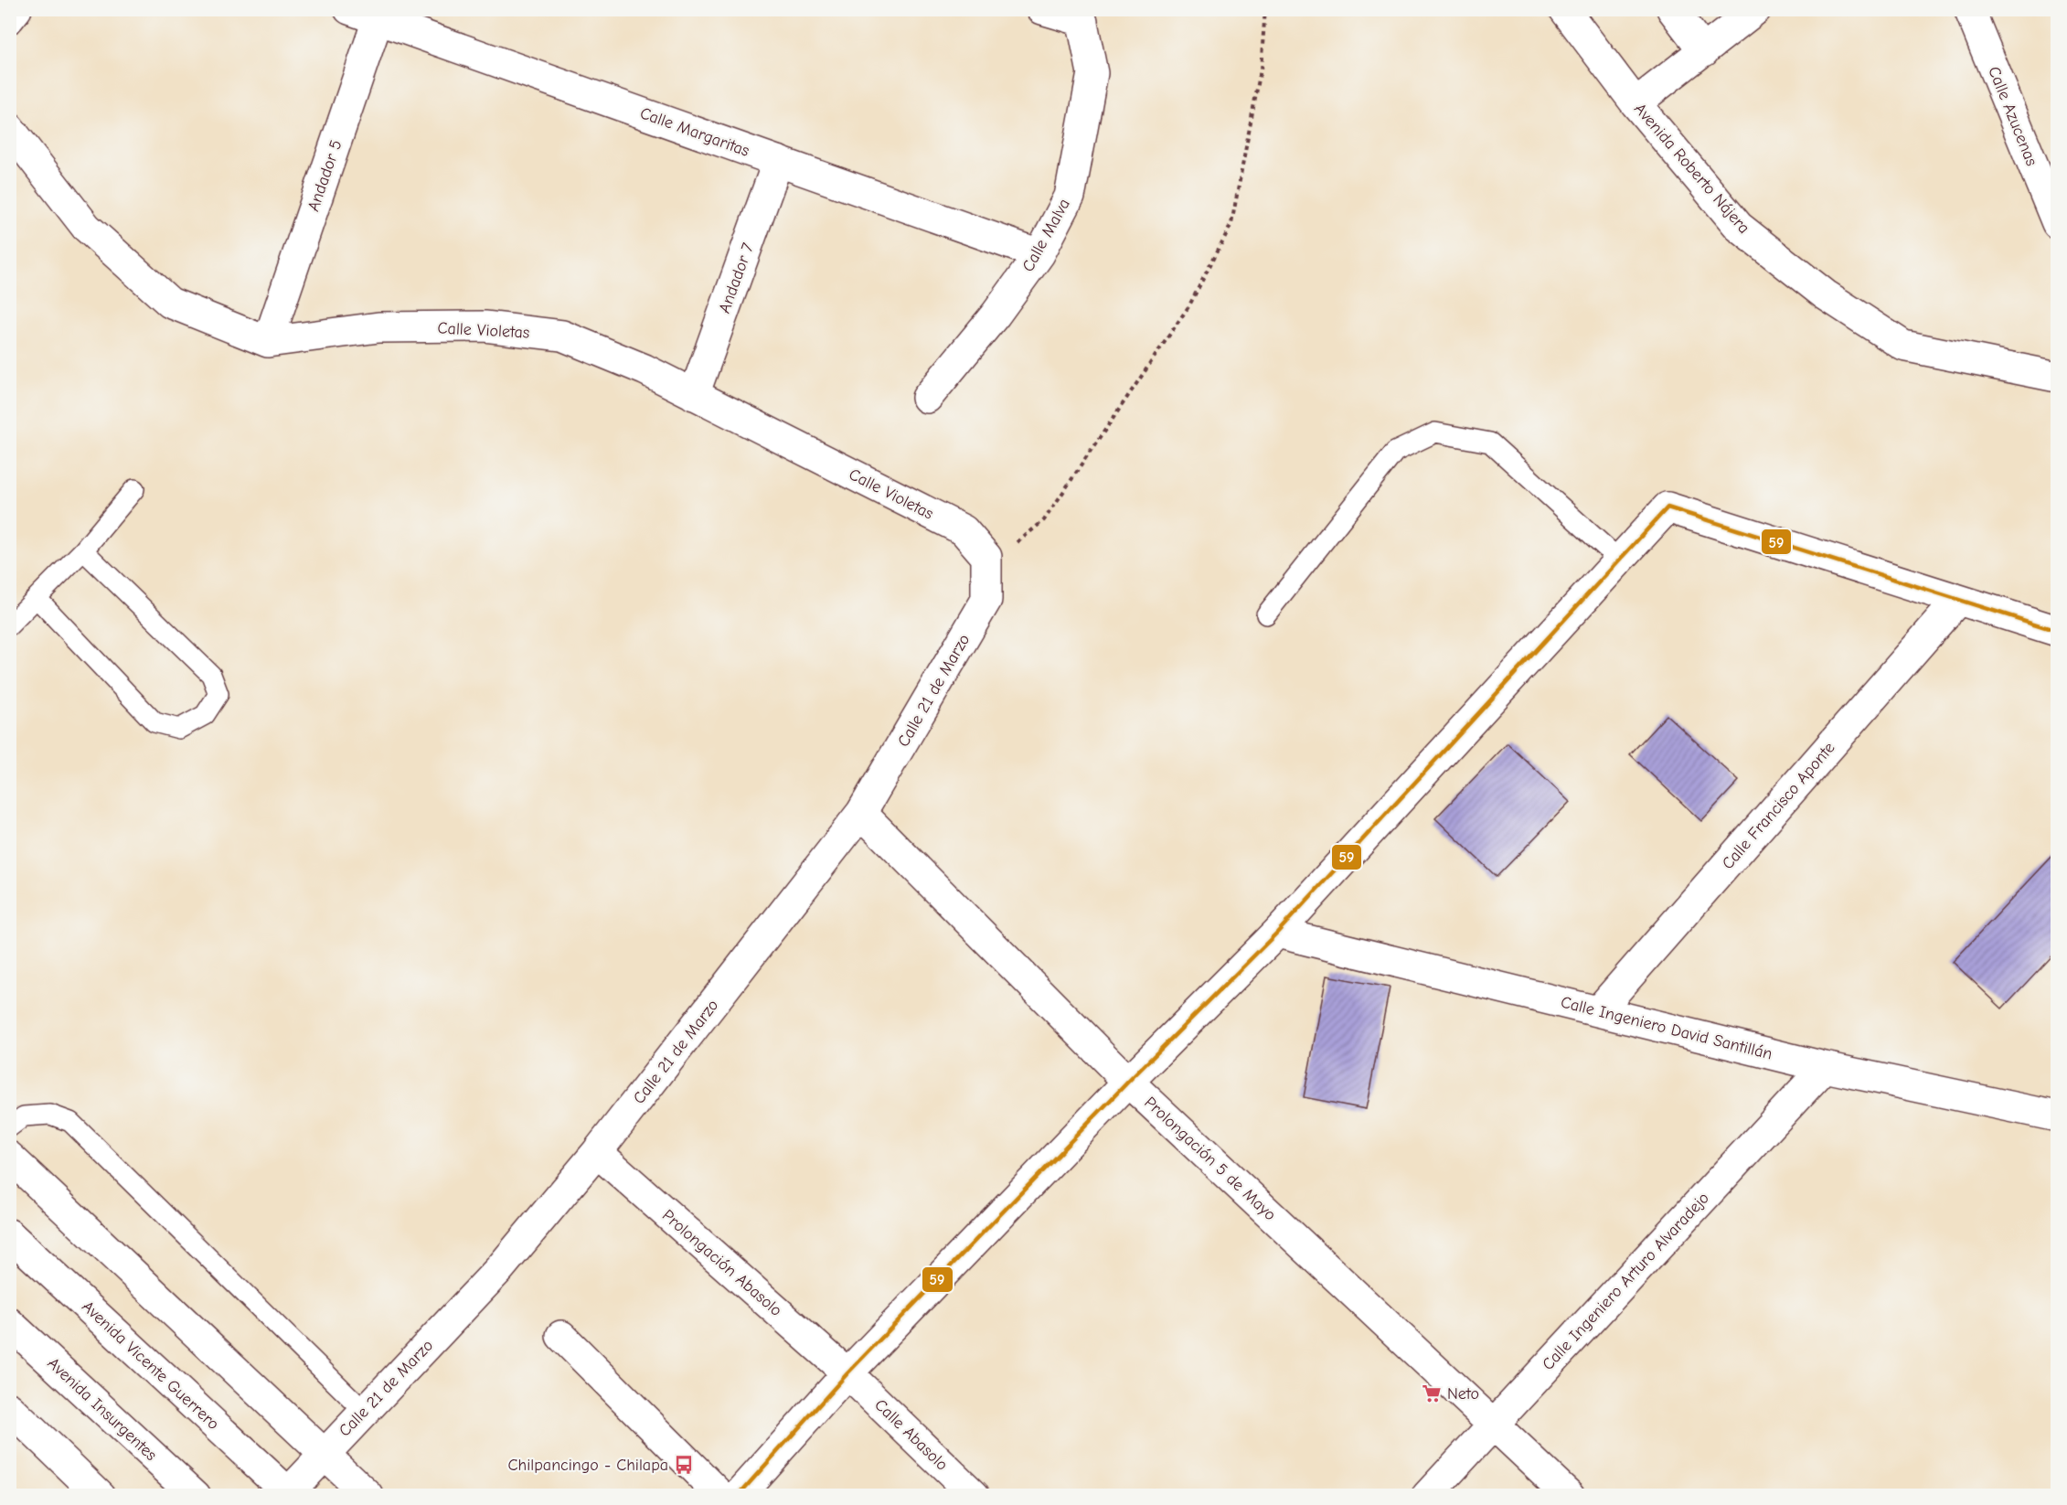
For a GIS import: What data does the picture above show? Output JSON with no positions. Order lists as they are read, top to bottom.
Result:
{
  "streets": {
    "street": [
      "Calle Azucenas",
      "Calle Margaritas",
      "Avenida Roberto Nájera",
      "Andador 5",
      "Calle Malva",
      "Andador 7",
      "Calle Violetas",
      "Calle 21 de Marzo",
      "Calle Francisco Aponte",
      "Calle Ingeniero David Santillán",
      "Prolongación 5 de Mayo",
      "Prolongación Abasolo",
      "Calle Ingeniero Arturo Alvaradejo",
      "Avenida Vicente Guerrero",
      "Avenida Insurgentes",
      "Calle Abasolo"
    ]
  },
  "crossings": [
    ["Calle Margaritas", "Andador 5"],
    ["Calle Margaritas", "Calle Malva"],
    ["Calle Margaritas", "Andador 7"],
    ["Andador 5", "Calle Violetas"],
    ["Andador 7", "Calle Violetas"],
    ["Calle Violetas", "Calle 21 de Marzo"],
    ["Calle 21 de Marzo", "Prolongación 5 de Mayo"],
    ["Calle 21 de Marzo", "Prolongación Abasolo"],
    ["Calle 21 de Marzo", "Avenida Vicente Guerrero"],
    ["Calle Francisco Aponte", "Calle Ingeniero David Santillán"],
    ["Calle Ingeniero David Santillán", "Calle Ingeniero Arturo Alvaradejo"],
    ["Prolongación 5 de Mayo", "Calle Ingeniero Arturo Alvaradejo"],
    ["Prolongación Abasolo", "Calle Abasolo"]
  ],
  "places": {
    "supermarket": ["Neto"],
    "bus stop": ["Chilpancingo - Chilapa"]
  },
  "lines": ["transit line 59"]
}
